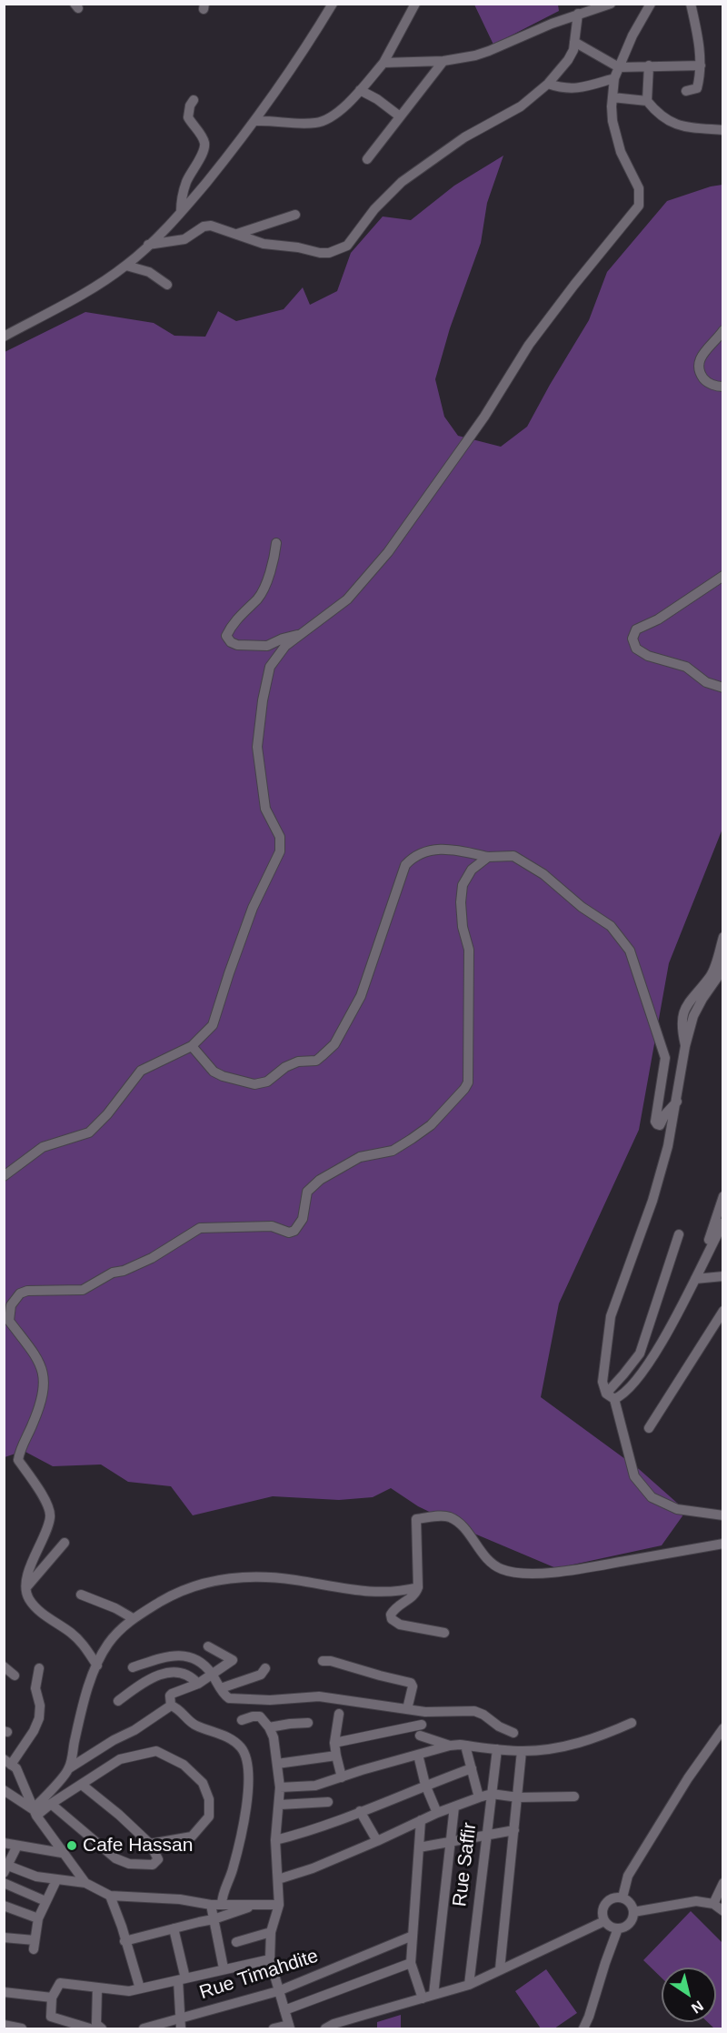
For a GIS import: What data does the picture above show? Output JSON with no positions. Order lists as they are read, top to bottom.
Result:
{
  "streets": {
    "street": ["Rue Saffir", "Rue Timahdite"]
  },
  "places": ["Cafe Hassan"],
  "north": "bottom right"
}
